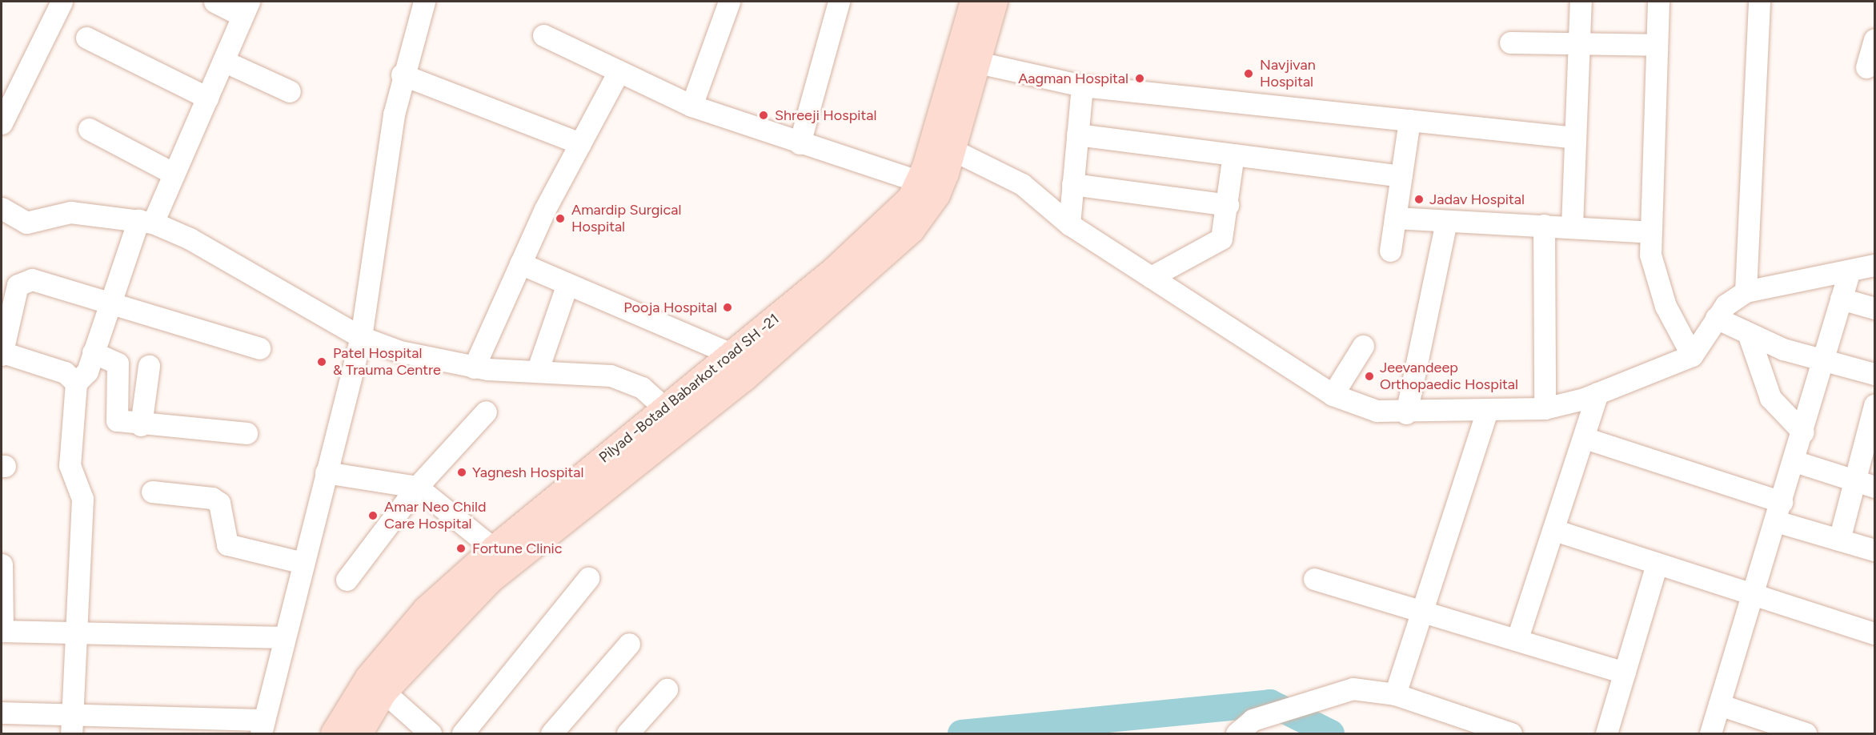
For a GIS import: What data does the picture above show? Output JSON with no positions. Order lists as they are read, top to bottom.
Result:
{
  "streets": {
    "main road": ["Pilyad -Botad Babarkot road SH -21"]
  },
  "places": [
    "Navjivan Hospital",
    "Aagman Hospital",
    "Shreeji Hospital",
    "Jadav Hospital",
    "Amardip Surgical Hospital",
    "Pooja Hospital",
    "Patel Hospital & Trauma Centre",
    "Jeevandeep Orthopaedic Hospital",
    "Yagnesh Hospital",
    "Amar Neo Child Care Hospital",
    "Fortune Clinic"
  ]
}
